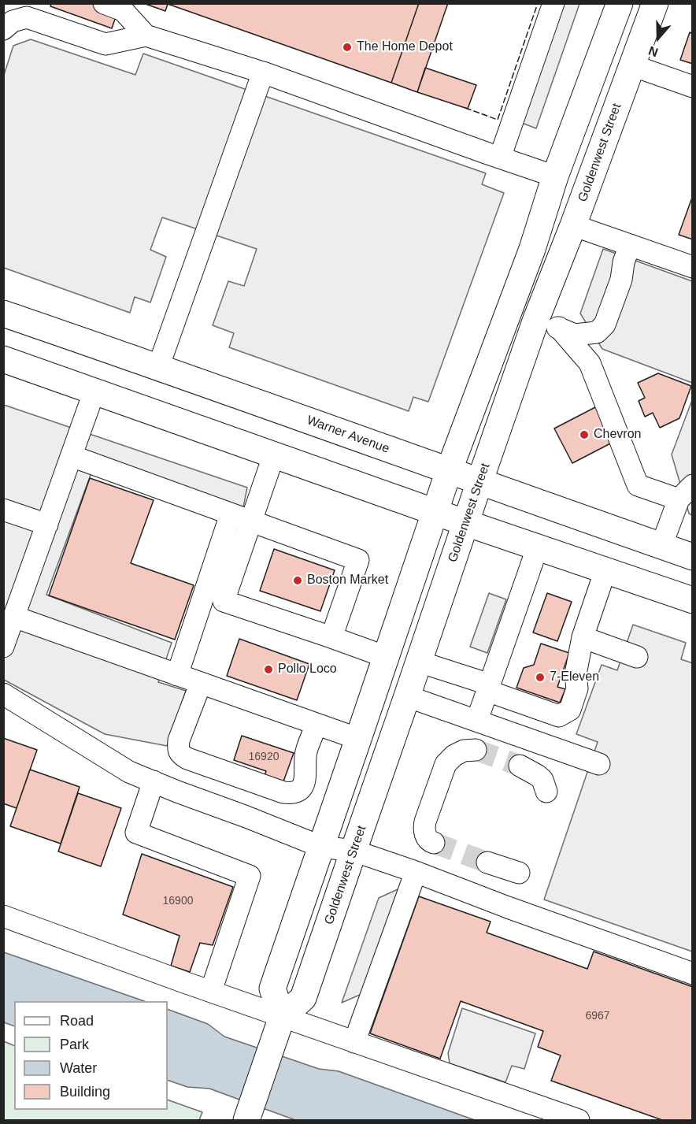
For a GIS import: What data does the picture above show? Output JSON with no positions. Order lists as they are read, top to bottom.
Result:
{
  "streets": {
    "main road": ["Goldenwest Street", "Warner Avenue"]
  },
  "crossings": [
    ["Goldenwest Street", "Warner Avenue"]
  ],
  "places": [
    "The Home Depot",
    "Chevron",
    "Boston Market",
    "Pollo Loco",
    "7-Eleven"
  ],
  "house_numbers": ["16920", "16900", "6967"],
  "legend": [
    "Road",
    "Park",
    "Water",
    "Building"
  ],
  "north": "bottom"
}
